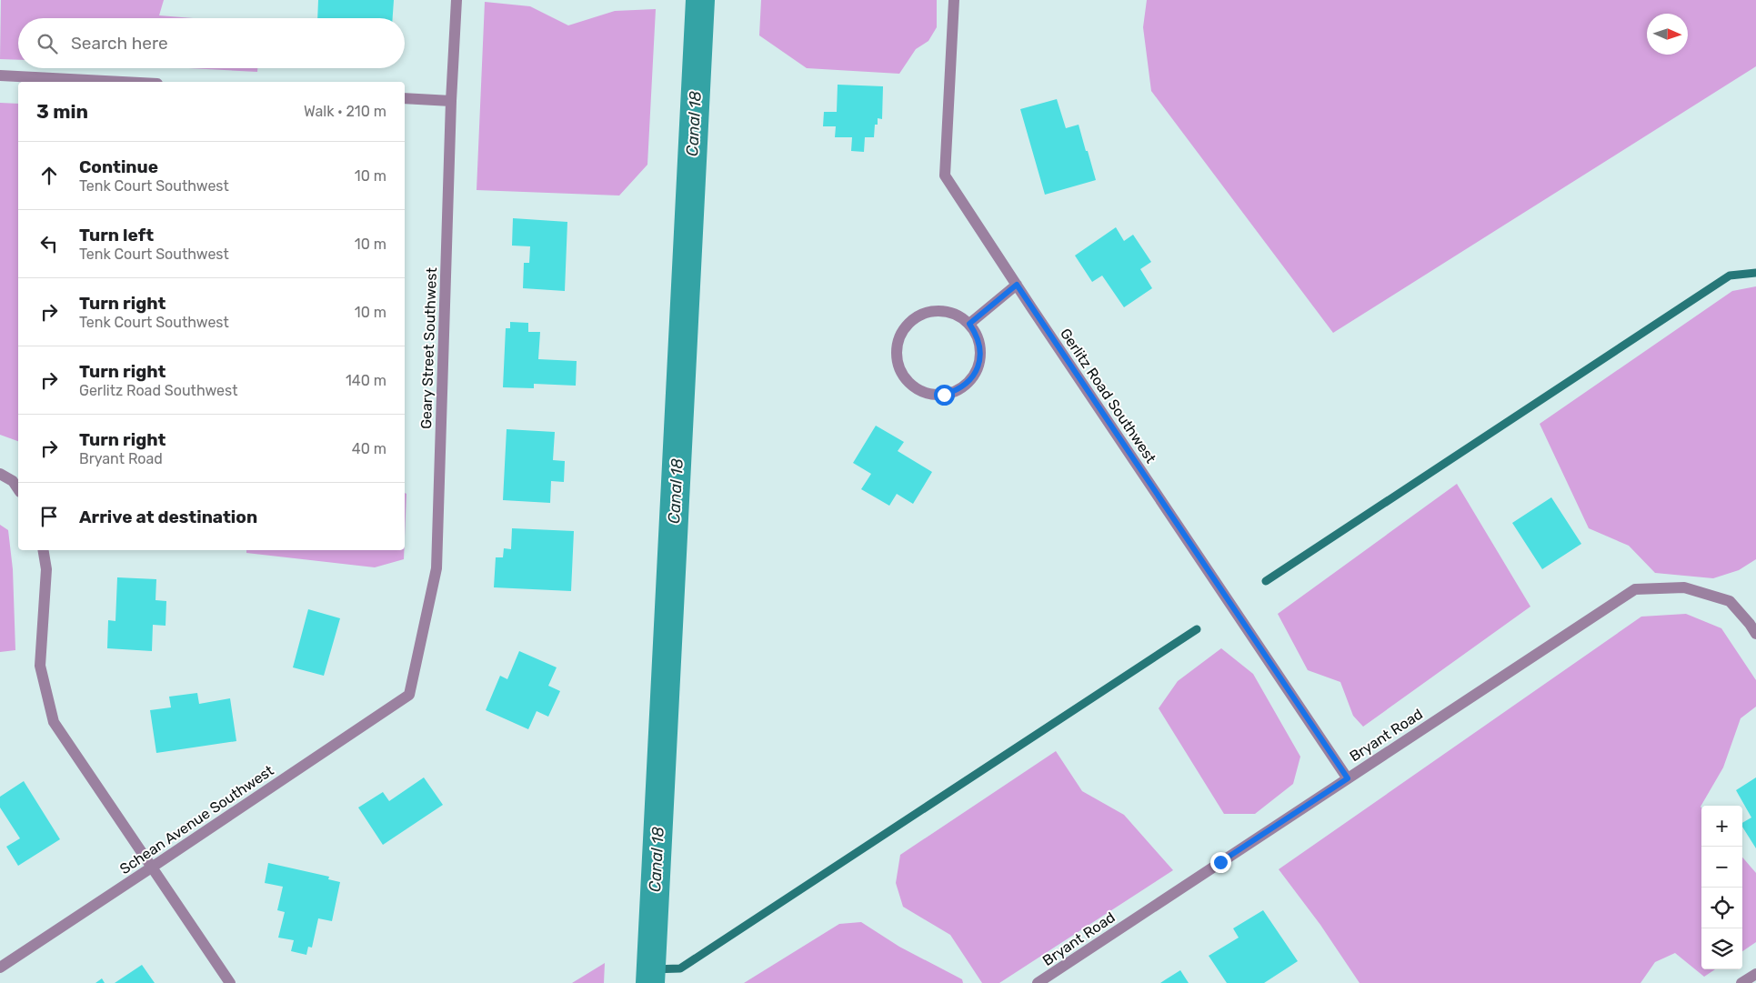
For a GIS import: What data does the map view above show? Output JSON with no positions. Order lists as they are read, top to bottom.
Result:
{
  "streets": {
    "street": [
      "Geary Street Southwest",
      "Gerlitz Road Southwest",
      "Bryant Road",
      "Schean Avenue Southwest"
    ]
  },
  "crossings": [
    ["Geary Street Southwest", "Schean Avenue Southwest"],
    ["Gerlitz Road Southwest", "Bryant Road"]
  ],
  "water": ["Canal 18"],
  "north": "right",
  "page": {
    "search": "Search here",
    "heading": ["3 min", "Walk · 210 m"],
    "list": [
      ["Continue", "Tenk Court Southwest", "10 m"],
      ["Turn left", "Tenk Court Southwest", "10 m"],
      ["Turn right", "Tenk Court Southwest", "10 m"],
      ["Turn right", "Gerlitz Road Southwest", "140 m"],
      ["Turn right", "Bryant Road", "40 m"],
      "Arrive at destination"
    ],
    "map_buttons": ["+", "−"]
  }
}
